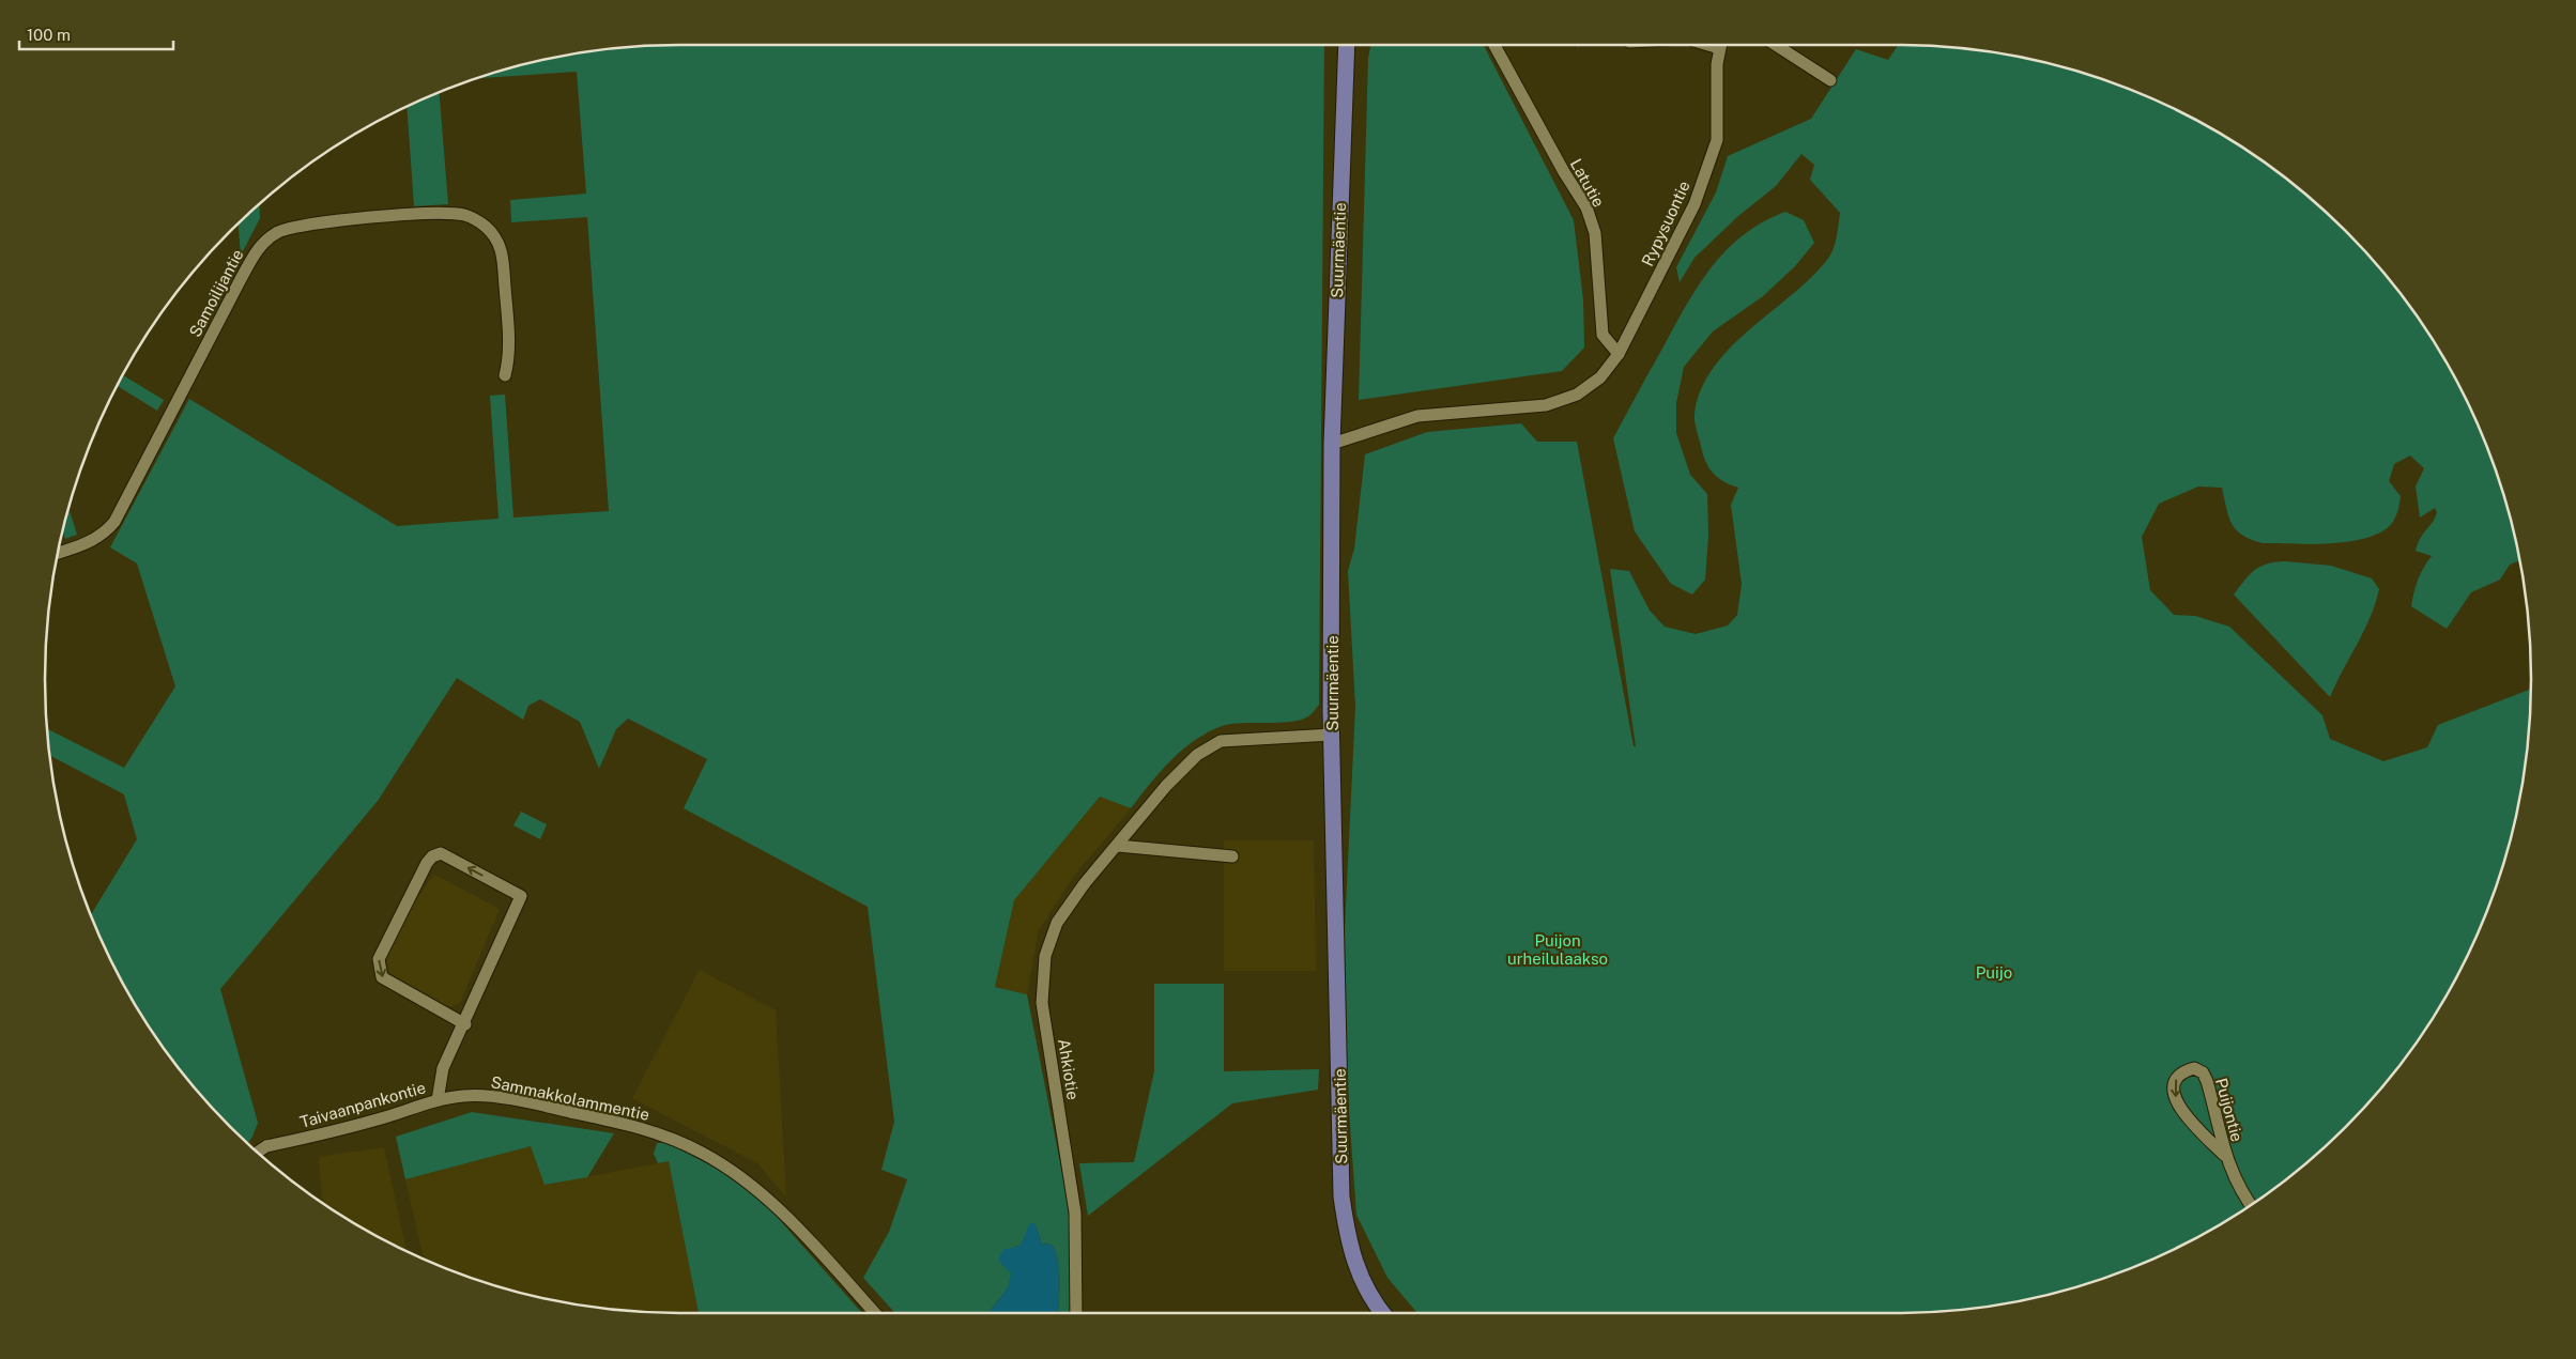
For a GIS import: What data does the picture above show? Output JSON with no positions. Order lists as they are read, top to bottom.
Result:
{
  "streets": {
    "main road": ["Suurmäentie"],
    "street": [
      "Latutie",
      "Rypysuontie",
      "Samoilijantie",
      "Ahkiotie",
      "Sammakkolammentie",
      "Taivaanpankontie",
      "Puijontie"
    ]
  },
  "crossings": [
    ["Latutie", "Rypysuontie"],
    ["Rypysuontie", "Suurmäentie"],
    ["Suurmäentie", "Ahkiotie"],
    ["Sammakkolammentie", "Taivaanpankontie"]
  ],
  "parks": ["Puijon urheilulaakso", "Puijo"],
  "scale_bar": "100 m"
}
